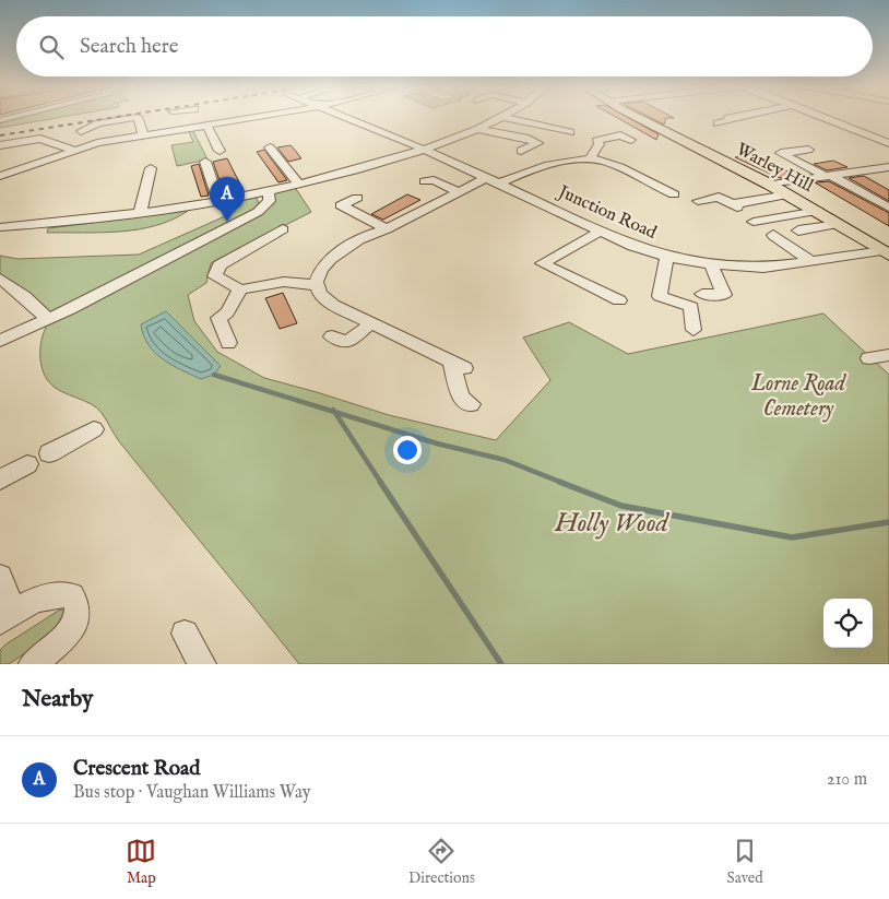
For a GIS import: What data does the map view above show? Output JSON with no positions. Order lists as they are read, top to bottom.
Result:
{
  "streets": {
    "main road": ["Warley Hill"],
    "street": ["Junction Road"]
  },
  "crossings": [
    ["Warley Hill", "Junction Road"]
  ],
  "parks": ["Lorne Road Cemetery", "Holly Wood"],
  "page": {
    "search": "Search here",
    "pins": "A",
    "heading": "Nearby",
    "list": [
      {
        "mark": "A",
        "name": "Crescent Road",
        "note": "Bus stop · Vaughan Williams Way",
        "value": "210 m"
      }
    ],
    "nav": ["Map", "Directions", "Saved"]
  }
}
